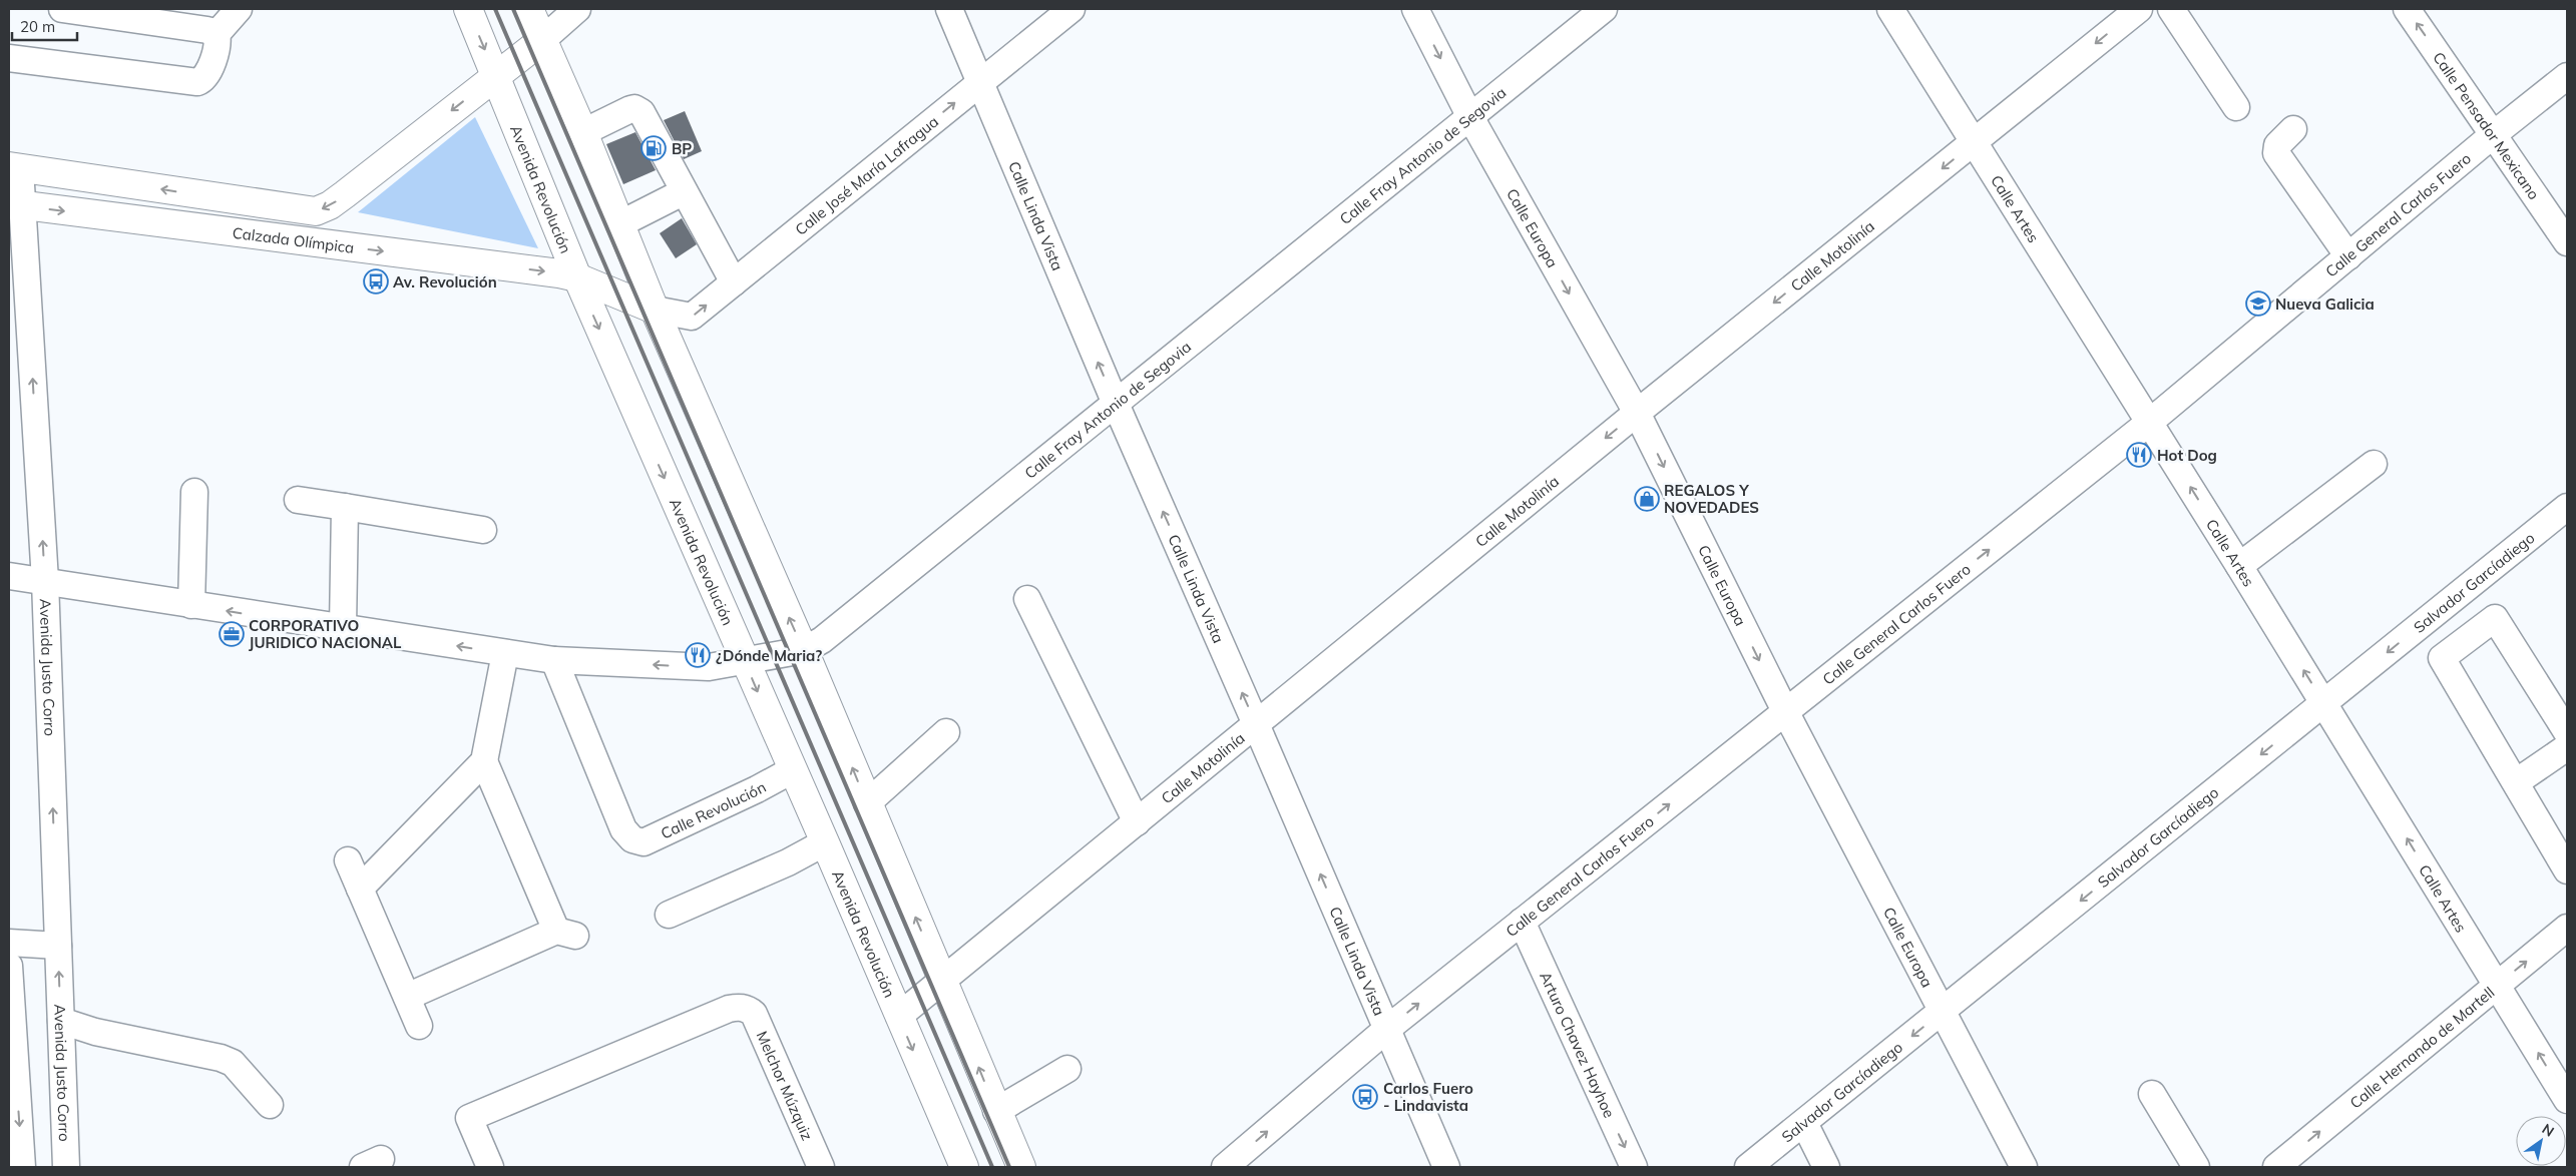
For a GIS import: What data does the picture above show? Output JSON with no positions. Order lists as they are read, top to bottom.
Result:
{
  "streets": {
    "main road": ["Avenida Revolución", "Calzada Olímpica"],
    "street": [
      "Calle Pensador Mexicano",
      "Calle Fray Antonio de Segovia",
      "Calle José María Lafragua",
      "Calle Artes",
      "Calle General Carlos Fuero",
      "Calle Linda Vista",
      "Calle Europa",
      "Calle Motolinía",
      "Salvador Garcíadiego",
      "Avenida Justo Corro",
      "Calle Revolución",
      "Arturo Chavez Hayhoe",
      "Calle Hernando de Martell",
      "Melchor Múzquiz"
    ]
  },
  "crossings": [
    ["Calle Pensador Mexicano", "Calle General Carlos Fuero"],
    ["Calle Fray Antonio de Segovia", "Avenida Revolución"],
    ["Calle Fray Antonio de Segovia", "Calle Linda Vista"],
    ["Calle Fray Antonio de Segovia", "Calle Europa"],
    ["Calle Fray Antonio de Segovia", "Avenida Justo Corro"],
    ["Calle Fray Antonio de Segovia", "Calle Revolución"],
    ["Calle José María Lafragua", "Calle Linda Vista"],
    ["Calle José María Lafragua", "Calzada Olímpica"],
    ["Avenida Revolución", "Calzada Olímpica"],
    ["Avenida Revolución", "Calle Motolinía"],
    ["Avenida Revolución", "Calle Revolución"],
    ["Calle Artes", "Calle General Carlos Fuero"],
    ["Calle Artes", "Calle Motolinía"],
    ["Calle Artes", "Salvador Garcíadiego"],
    ["Calle Artes", "Calle Hernando de Martell"],
    ["Calle General Carlos Fuero", "Calle Linda Vista"],
    ["Calle General Carlos Fuero", "Calle Europa"],
    ["Calle General Carlos Fuero", "Arturo Chavez Hayhoe"],
    ["Calle Linda Vista", "Calle Motolinía"],
    ["Calle Europa", "Calle Motolinía"],
    ["Calle Europa", "Salvador Garcíadiego"],
    ["Calzada Olímpica", "Avenida Justo Corro"]
  ],
  "one_way": [
    "Calle Pensador Mexicano",
    "Calle José María Lafragua",
    "Calle Artes",
    "Calle General Carlos Fuero",
    "Calle Linda Vista",
    "Calle Europa",
    "Calle Motolinía",
    "Salvador Garcíadiego",
    "Avenida Justo Corro",
    "Arturo Chavez Hayhoe",
    "Calle Hernando de Martell"
  ],
  "places": {
    "fuel station": ["BP"],
    "bus stop": ["Av. Revolución", "Carlos Fuero - Lindavista"],
    "school or university": ["Nueva Galicia"],
    "restaurant": ["Hot Dog", "¿Dónde Maria?"],
    "shop": ["REGALOS Y NOVEDADES"],
    "office": ["CORPORATIVO JURIDICO NACIONAL"]
  },
  "scale_bar": "20 m",
  "north": "top right"
}
